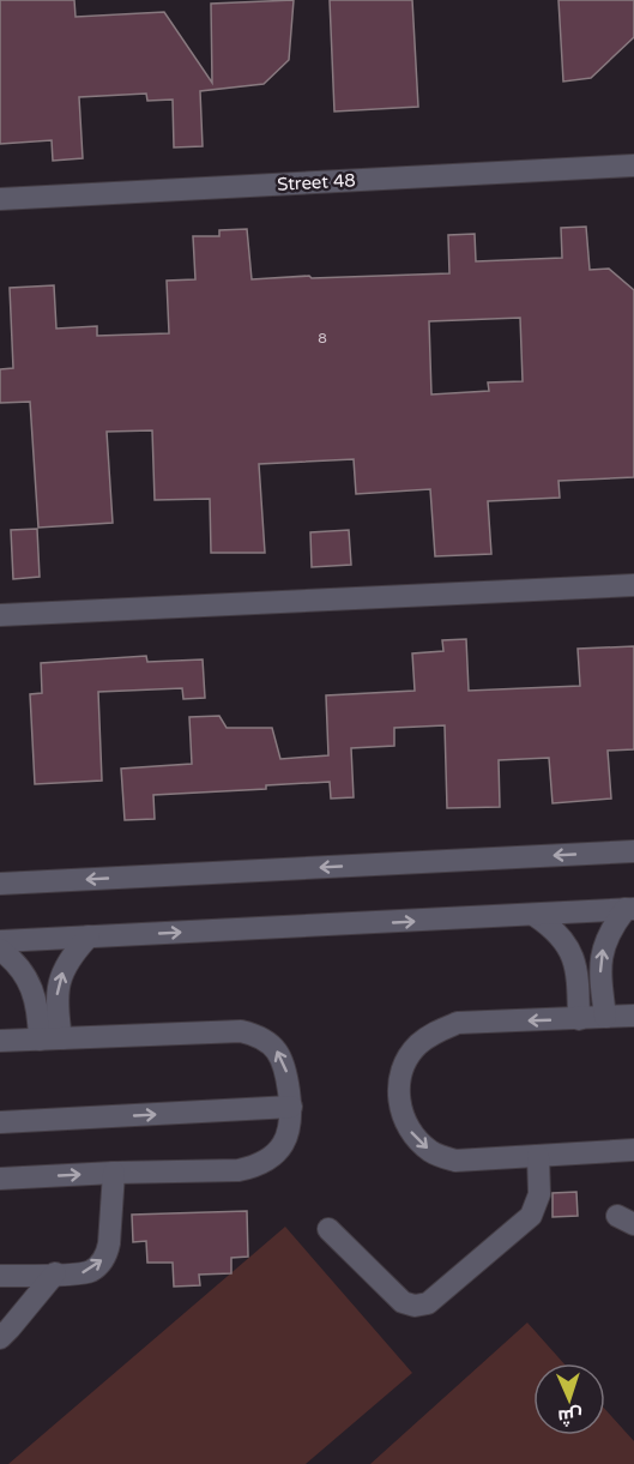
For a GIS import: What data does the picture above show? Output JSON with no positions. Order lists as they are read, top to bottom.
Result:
{
  "streets": {
    "street": ["Street 48"]
  },
  "house_numbers": ["8"],
  "north": "bottom"
}
